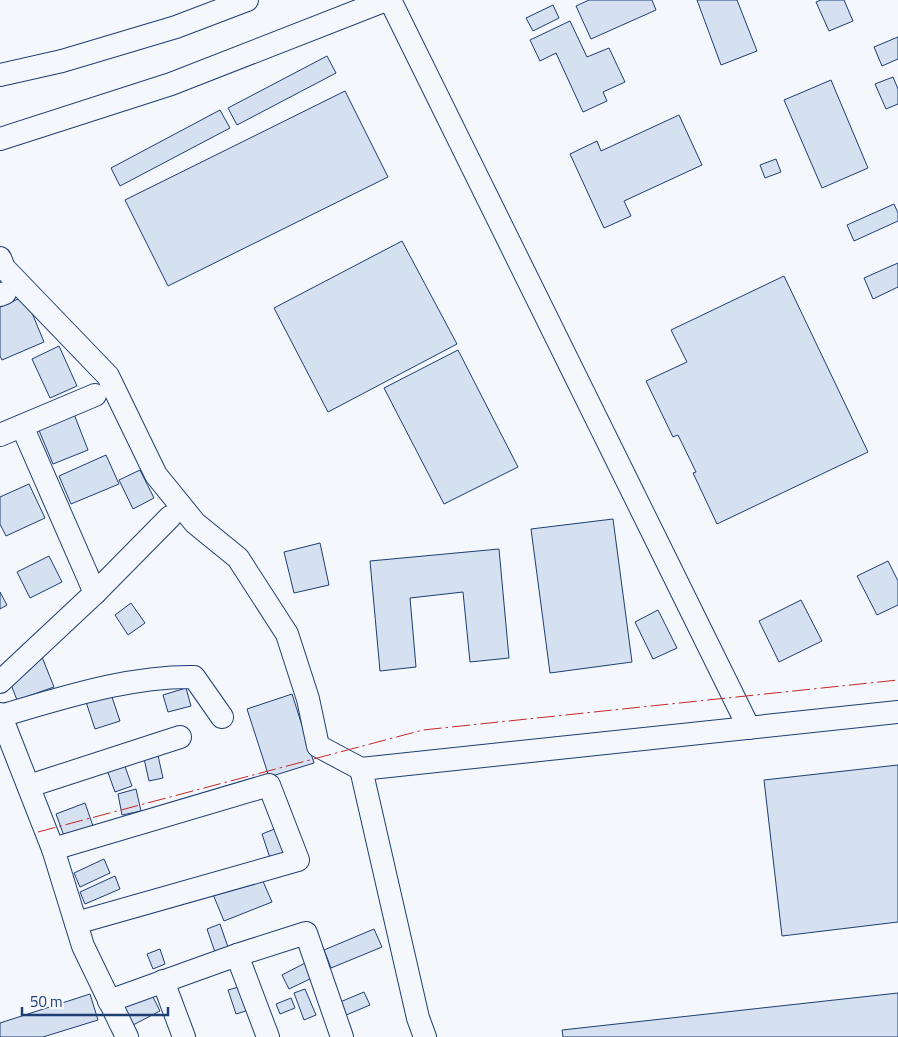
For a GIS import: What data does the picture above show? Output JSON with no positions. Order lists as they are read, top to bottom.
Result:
{
  "scale_bar": "50 m"
}
